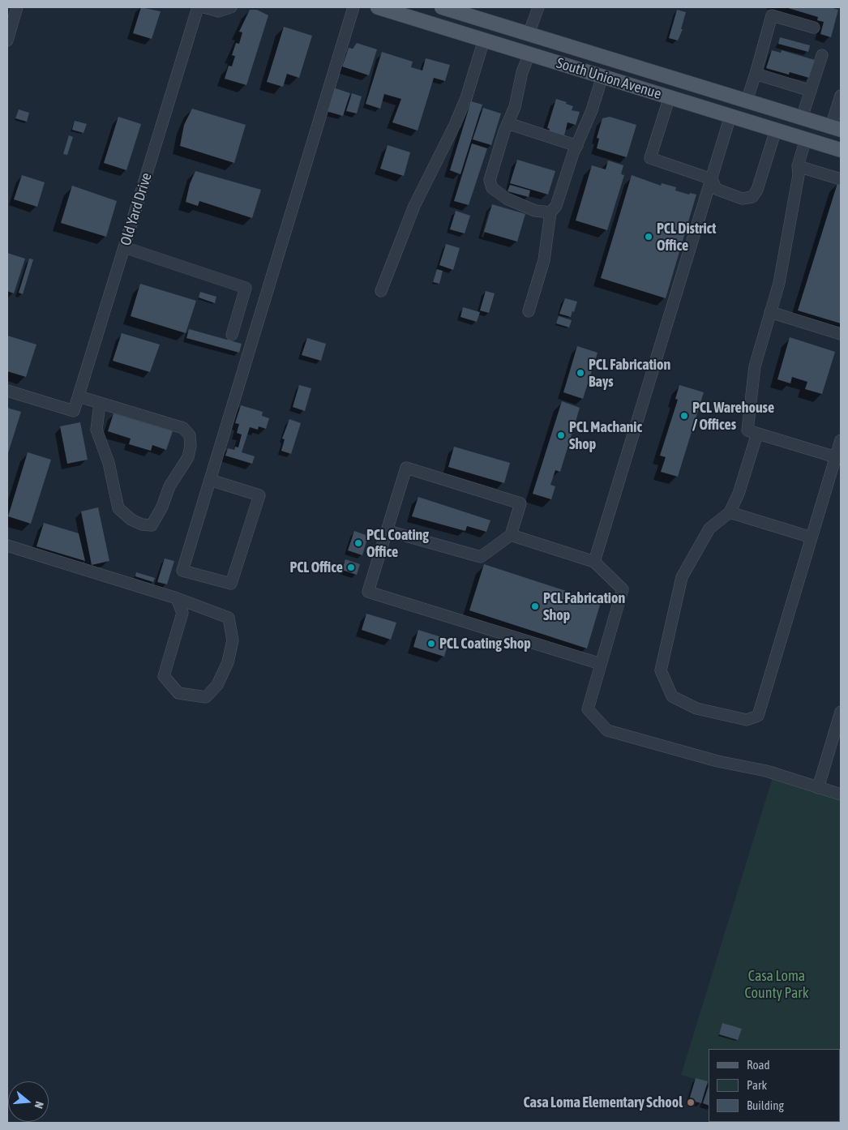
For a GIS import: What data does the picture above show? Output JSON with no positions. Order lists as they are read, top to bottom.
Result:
{
  "streets": {
    "main road": ["South Union Avenue"],
    "street": ["Old Yard Drive"]
  },
  "parks": ["Casa Loma County Park"],
  "places": [
    "PCL District Office",
    "PCL Fabrication Bays",
    "PCL Warehouse / Offices",
    "PCL Machanic Shop",
    "PCL Coating Office",
    "PCL Office",
    "PCL Fabrication Shop",
    "PCL Coating Shop",
    "Casa Loma Elementary School"
  ],
  "legend": ["Road", "Park", "Building"],
  "north": "right"
}
